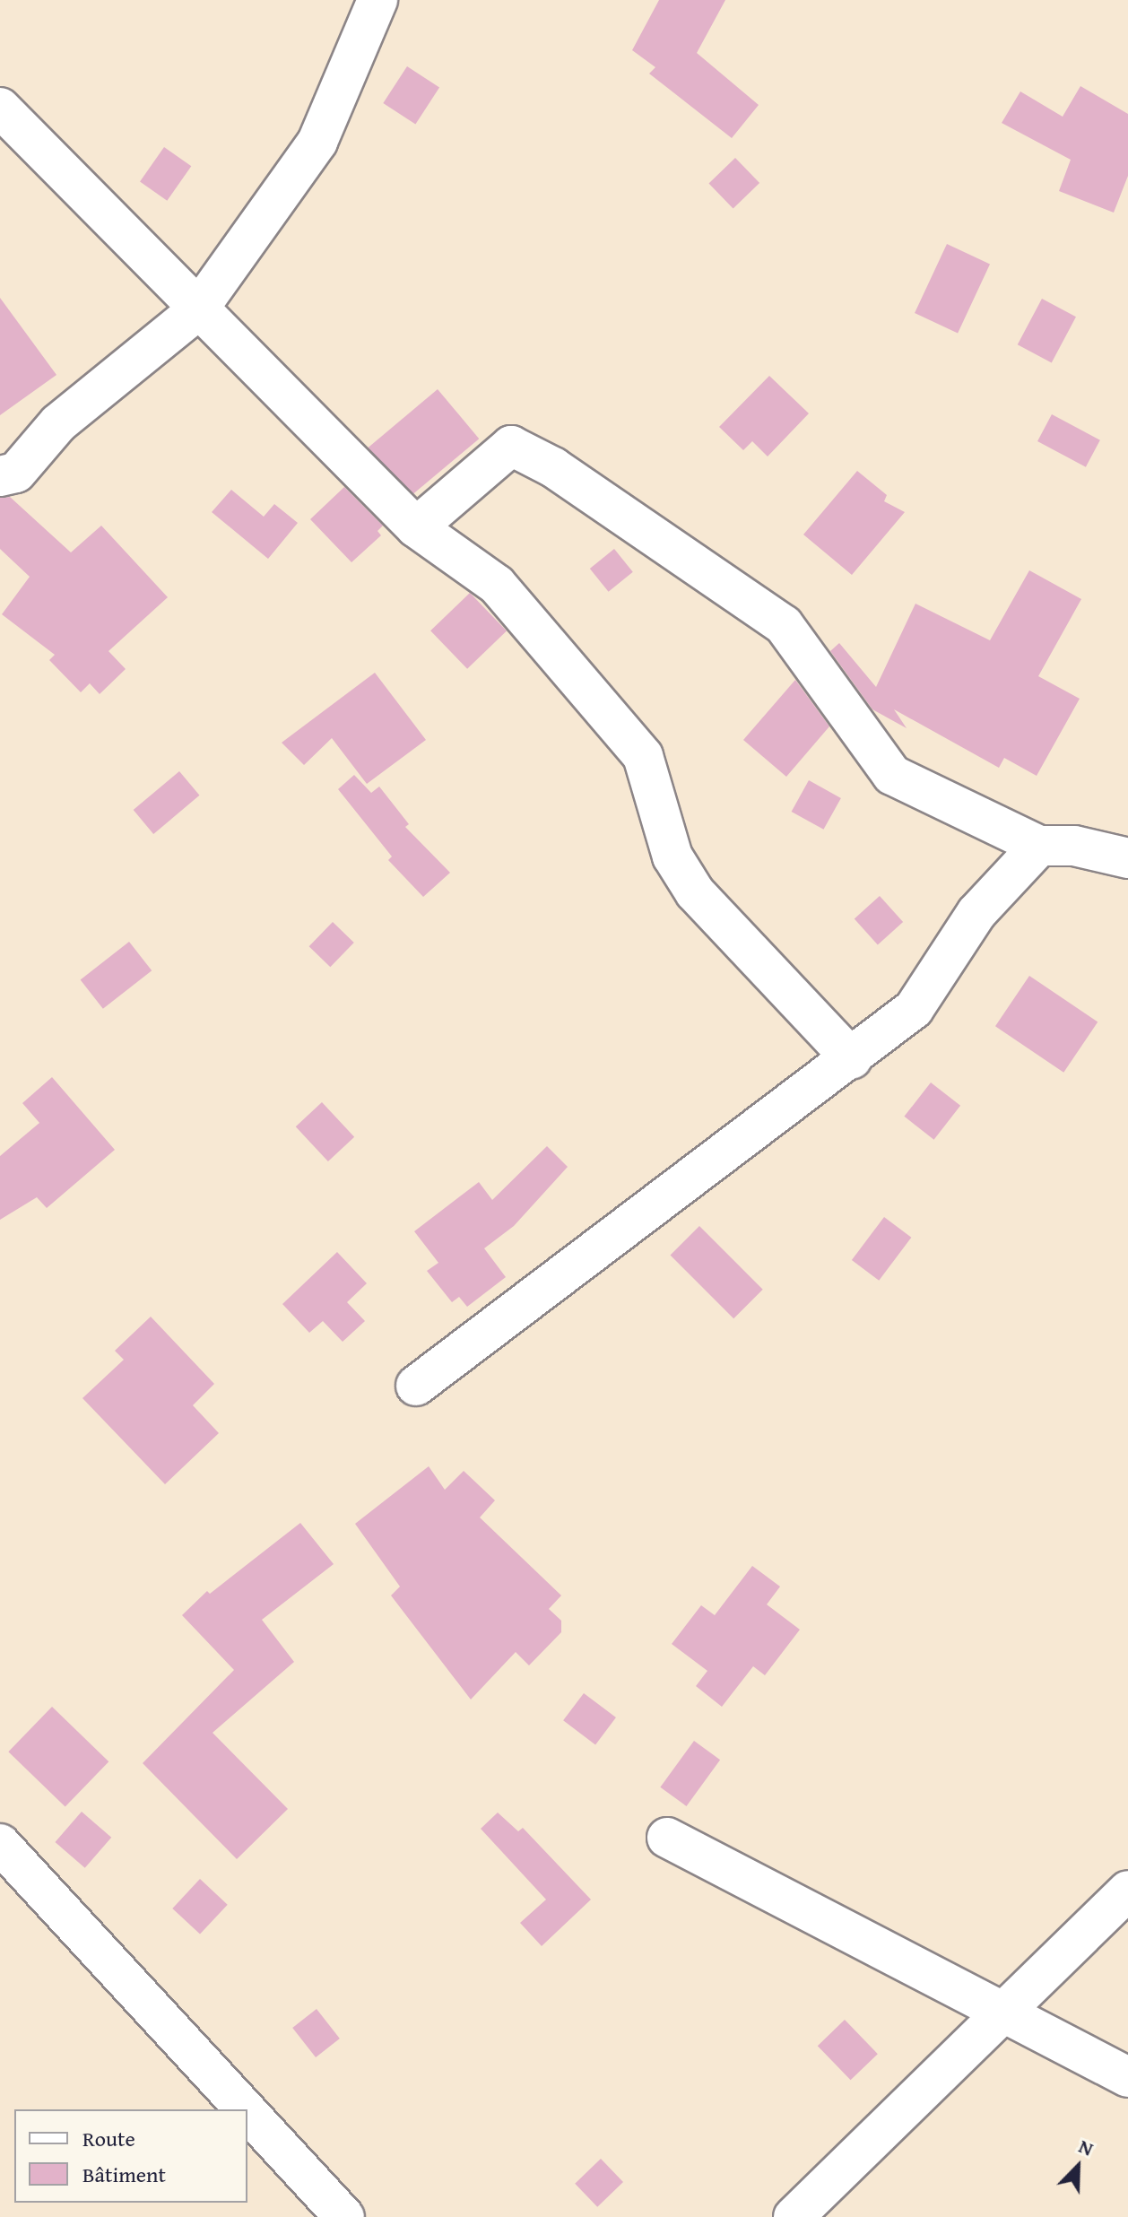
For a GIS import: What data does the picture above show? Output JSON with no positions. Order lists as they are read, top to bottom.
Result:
{
  "legend": ["Route", "Bâtiment"],
  "north": "top right"
}
